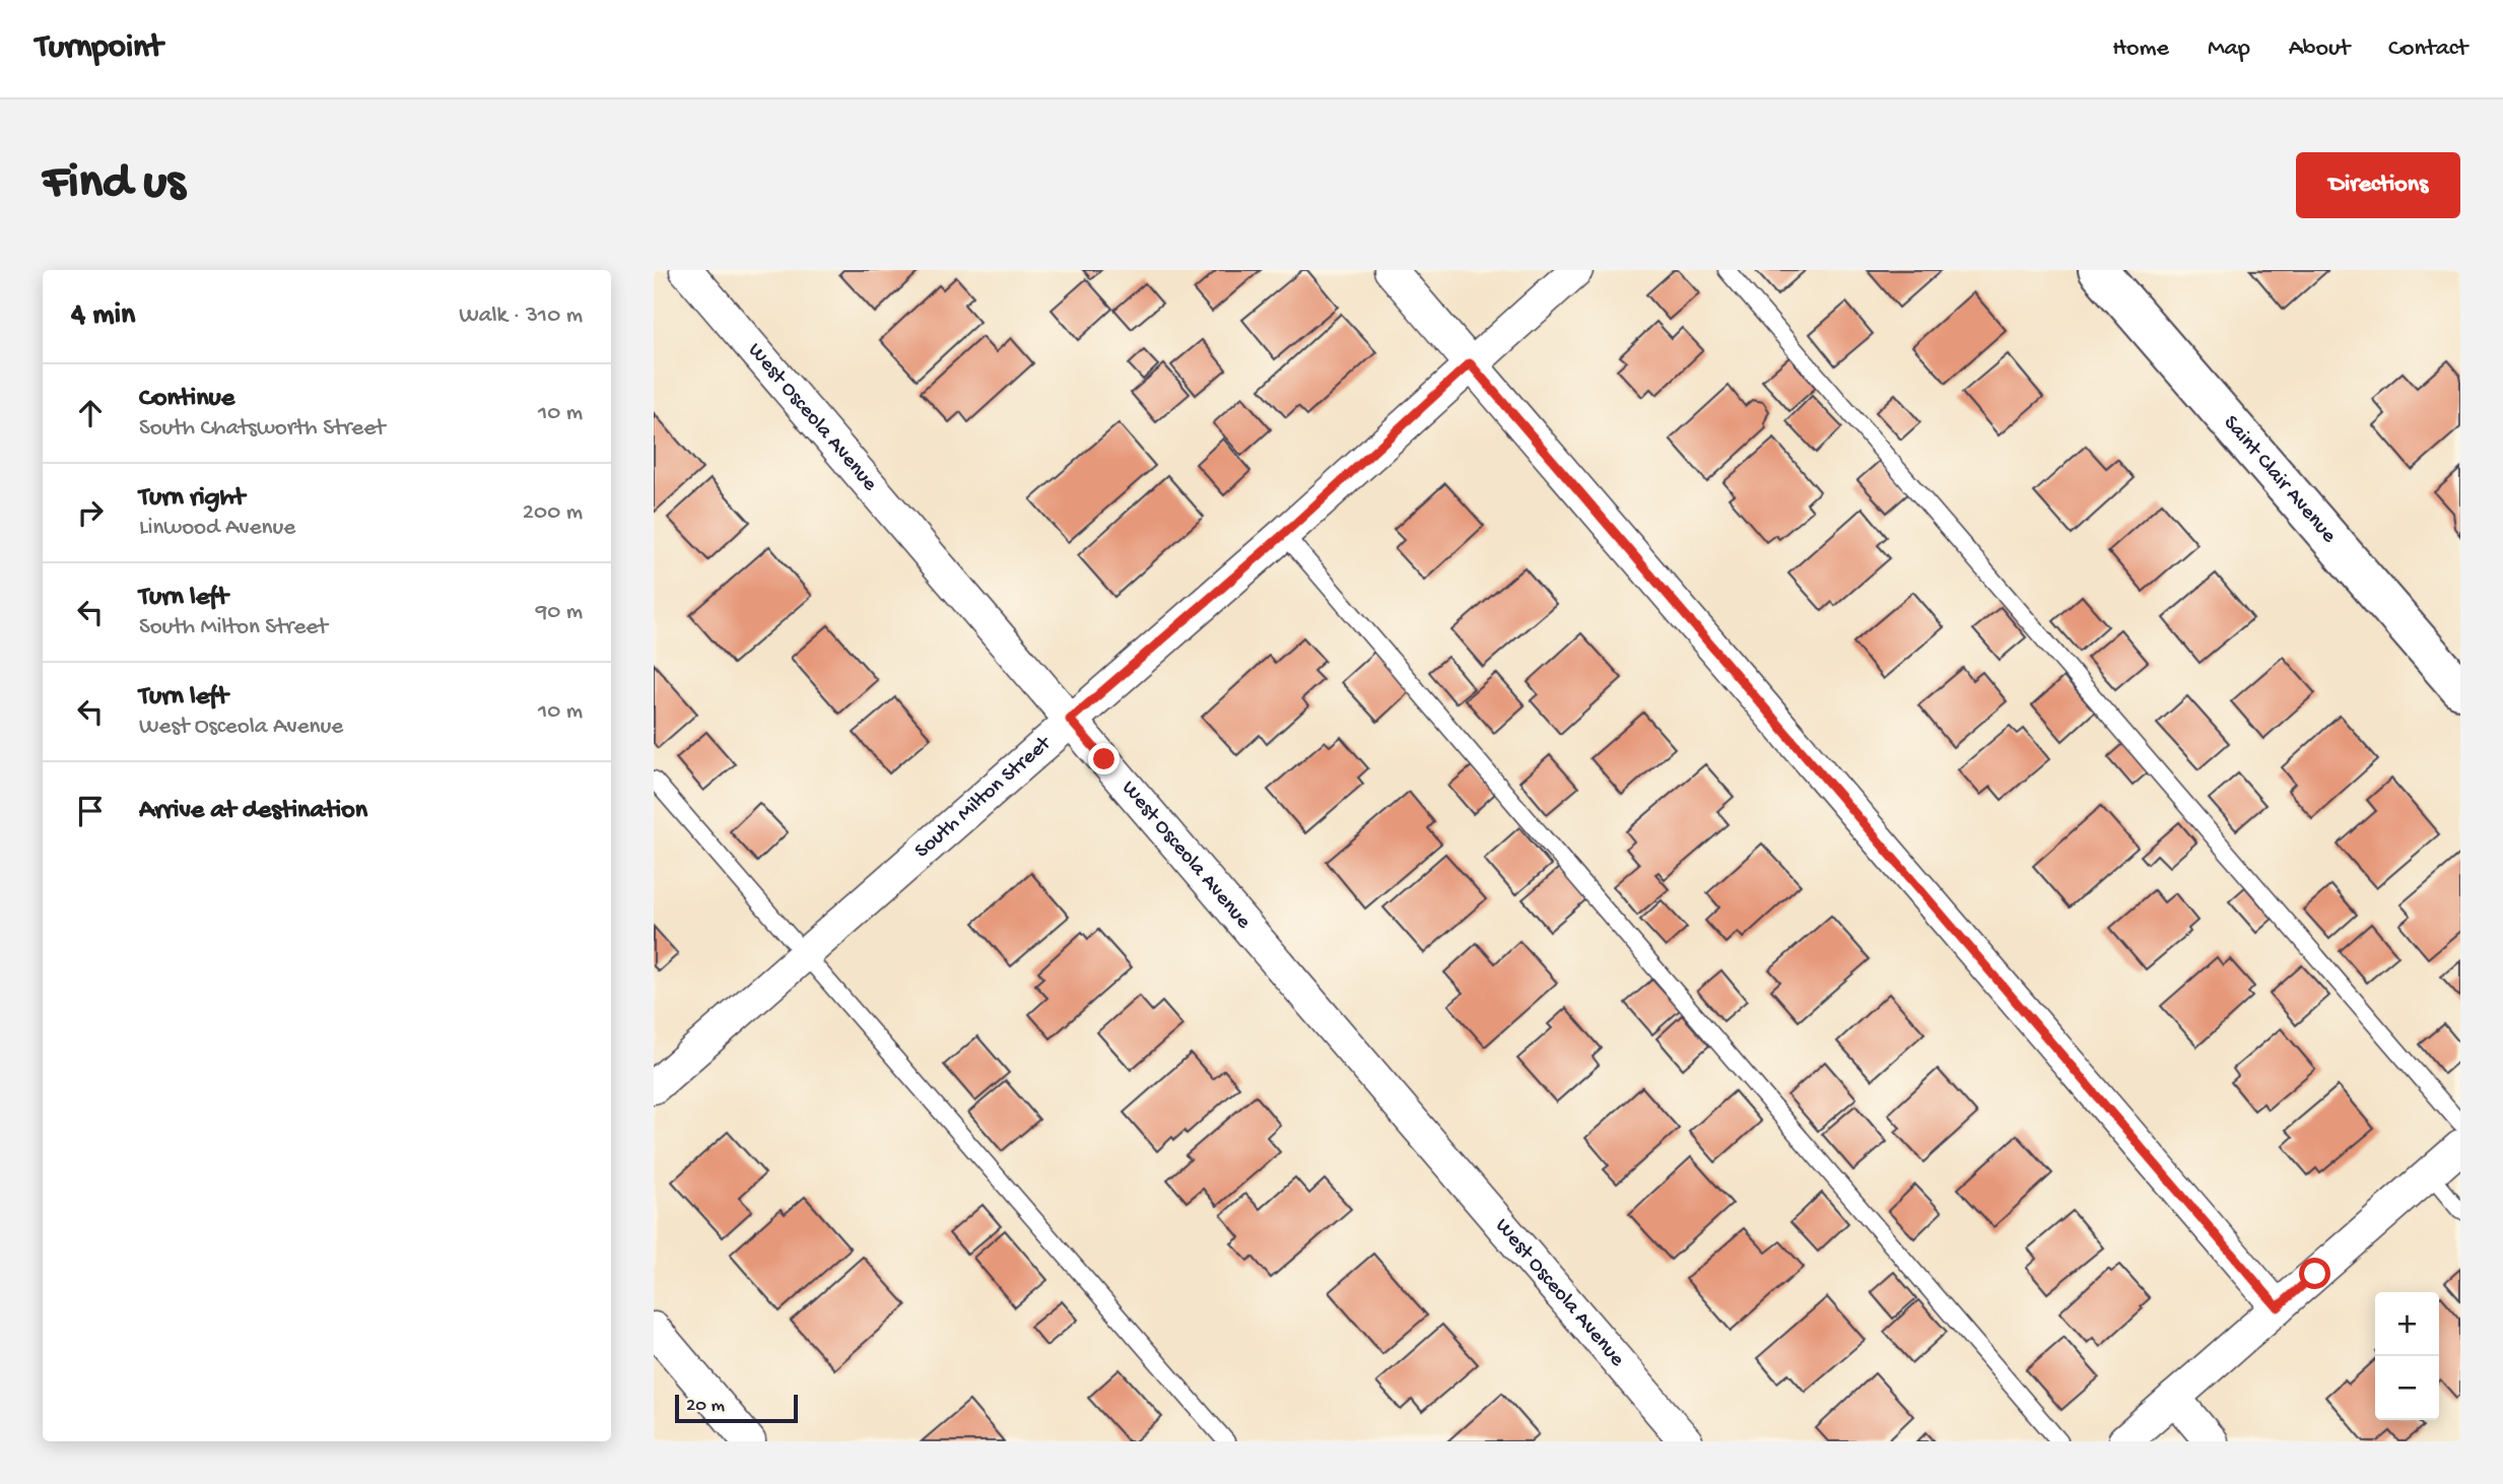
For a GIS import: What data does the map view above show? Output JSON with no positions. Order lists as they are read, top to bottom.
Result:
{
  "streets": {
    "street": ["West Osceola Avenue", "Saint Clair Avenue", "South Milton Street"]
  },
  "crossings": [
    ["West Osceola Avenue", "South Milton Street"]
  ],
  "scale_bar": "20 m",
  "page": {
    "header": "Turnpoint",
    "nav": [
      "Home",
      "Map",
      "About",
      "Contact"
    ],
    "buttons": "Directions",
    "title": "Find us",
    "heading": ["4 min", "Walk · 310 m"],
    "list": [
      ["Continue", "South Chatsworth Street", "10 m"],
      ["Turn right", "Linwood Avenue", "200 m"],
      ["Turn left", "South Milton Street", "90 m"],
      ["Turn left", "West Osceola Avenue", "10 m"],
      "Arrive at destination"
    ],
    "map_buttons": ["+", "−"],
    "scale": "20 m"
  }
}
